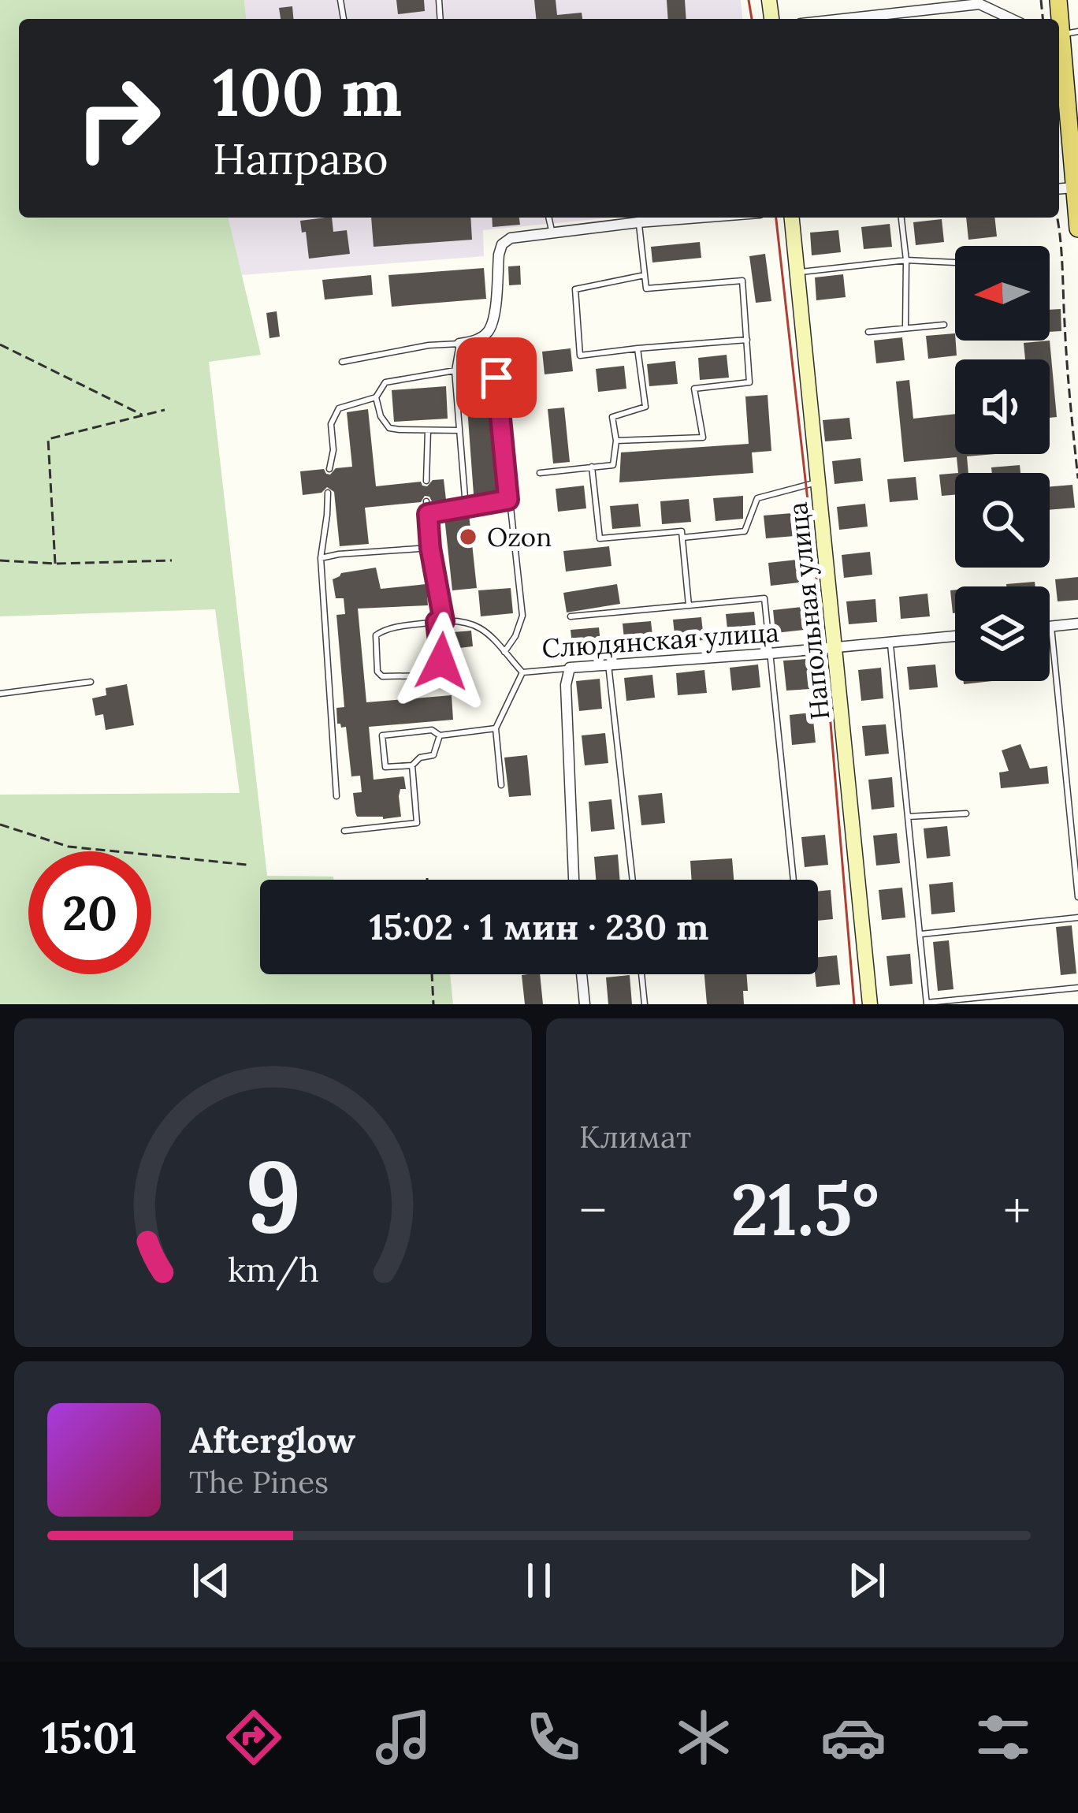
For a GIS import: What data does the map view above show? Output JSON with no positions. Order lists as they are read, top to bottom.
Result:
{
  "streets": {
    "street": ["Напольная улица", "Слюдянская улица"]
  },
  "crossings": [
    ["Напольная улица", "Слюдянская улица"]
  ],
  "places": ["Ozon"],
  "north": "left",
  "page": {
    "turn": ["100 m", "Направо"],
    "limit": "20",
    "trip": "15:02 · 1 мин · 230 m",
    "tile": "Климат",
    "heat": ["−", "21.5°", "+"],
    "song": ["Afterglow", "The Pines"],
    "tabs": "15:01",
    "gauge": ["9", "km/h"]
  }
}
